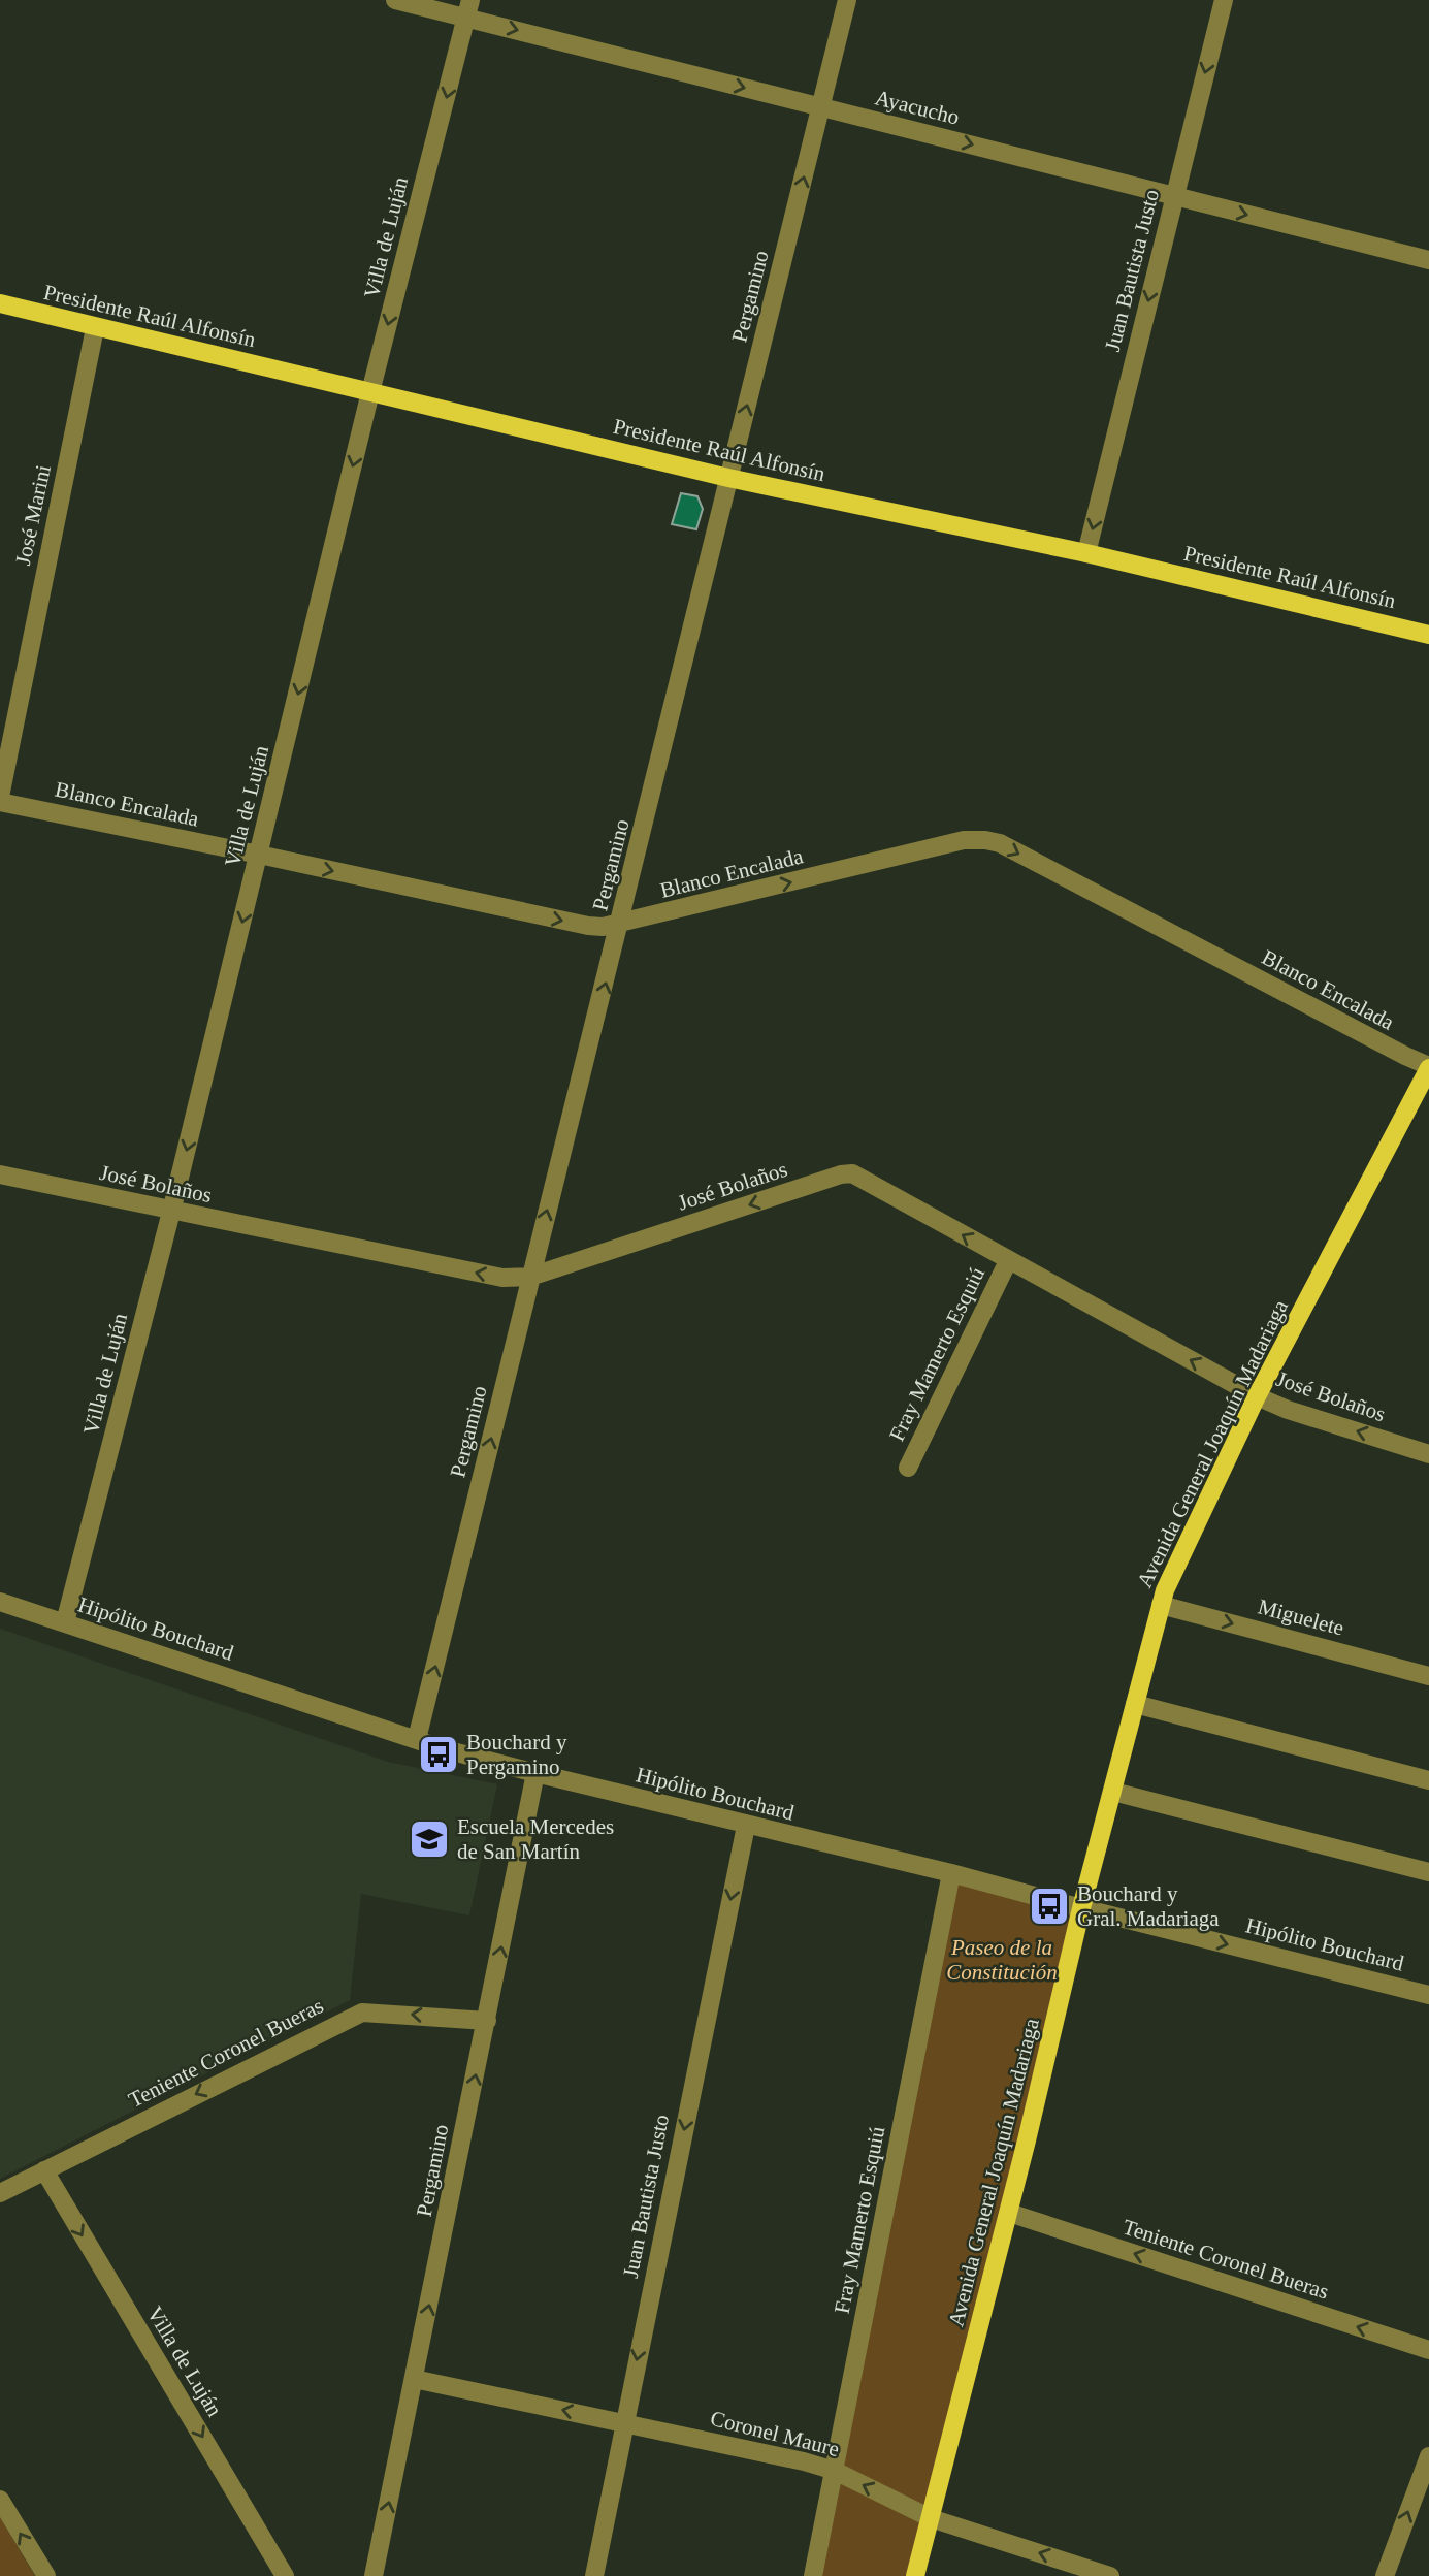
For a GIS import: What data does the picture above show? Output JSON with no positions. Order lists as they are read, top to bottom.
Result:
{
  "streets": {
    "main road": ["Presidente Raúl Alfonsín", "Avenida General Joaquín Madariaga"],
    "street": [
      "Ayacucho",
      "Villa de Luján",
      "Juan Bautista Justo",
      "Pergamino",
      "José Marini",
      "Blanco Encalada",
      "José Bolaños",
      "Fray Mamerto Esquiú",
      "Miguelete",
      "Hipólito Bouchard",
      "Teniente Coronel Bueras",
      "Coronel Maure"
    ]
  },
  "crossings": [
    ["Ayacucho", "Villa de Luján"],
    ["Ayacucho", "Juan Bautista Justo"],
    ["Ayacucho", "Pergamino"],
    ["Villa de Luján", "Presidente Raúl Alfonsín"],
    ["Villa de Luján", "Blanco Encalada"],
    ["Villa de Luján", "José Bolaños"],
    ["Villa de Luján", "Hipólito Bouchard"],
    ["Villa de Luján", "Teniente Coronel Bueras"],
    ["Juan Bautista Justo", "Presidente Raúl Alfonsín"],
    ["Juan Bautista Justo", "Hipólito Bouchard"],
    ["Juan Bautista Justo", "Coronel Maure"],
    ["Pergamino", "Presidente Raúl Alfonsín"],
    ["Pergamino", "Blanco Encalada"],
    ["Pergamino", "José Bolaños"],
    ["Pergamino", "Hipólito Bouchard"],
    ["Pergamino", "Teniente Coronel Bueras"],
    ["Pergamino", "Coronel Maure"],
    ["Presidente Raúl Alfonsín", "José Marini"],
    ["José Marini", "Blanco Encalada"],
    ["Blanco Encalada", "Avenida General Joaquín Madariaga"],
    ["José Bolaños", "Fray Mamerto Esquiú"],
    ["José Bolaños", "Avenida General Joaquín Madariaga"],
    ["Fray Mamerto Esquiú", "Hipólito Bouchard"],
    ["Fray Mamerto Esquiú", "Coronel Maure"],
    ["Avenida General Joaquín Madariaga", "Miguelete"],
    ["Avenida General Joaquín Madariaga", "Hipólito Bouchard"],
    ["Avenida General Joaquín Madariaga", "Teniente Coronel Bueras"],
    ["Avenida General Joaquín Madariaga", "Coronel Maure"]
  ],
  "one_way": [
    "Ayacucho",
    "Villa de Luján",
    "Juan Bautista Justo",
    "Pergamino",
    "Blanco Encalada",
    "José Bolaños",
    "Teniente Coronel Bueras",
    "Coronel Maure"
  ],
  "parks": ["Paseo de la Constitución"],
  "places": {
    "bus stop": ["Bouchard y Pergamino", "Bouchard y Gral. Madariaga"],
    "school or university": ["Escuela Mercedes de San Martín"]
  }
}
